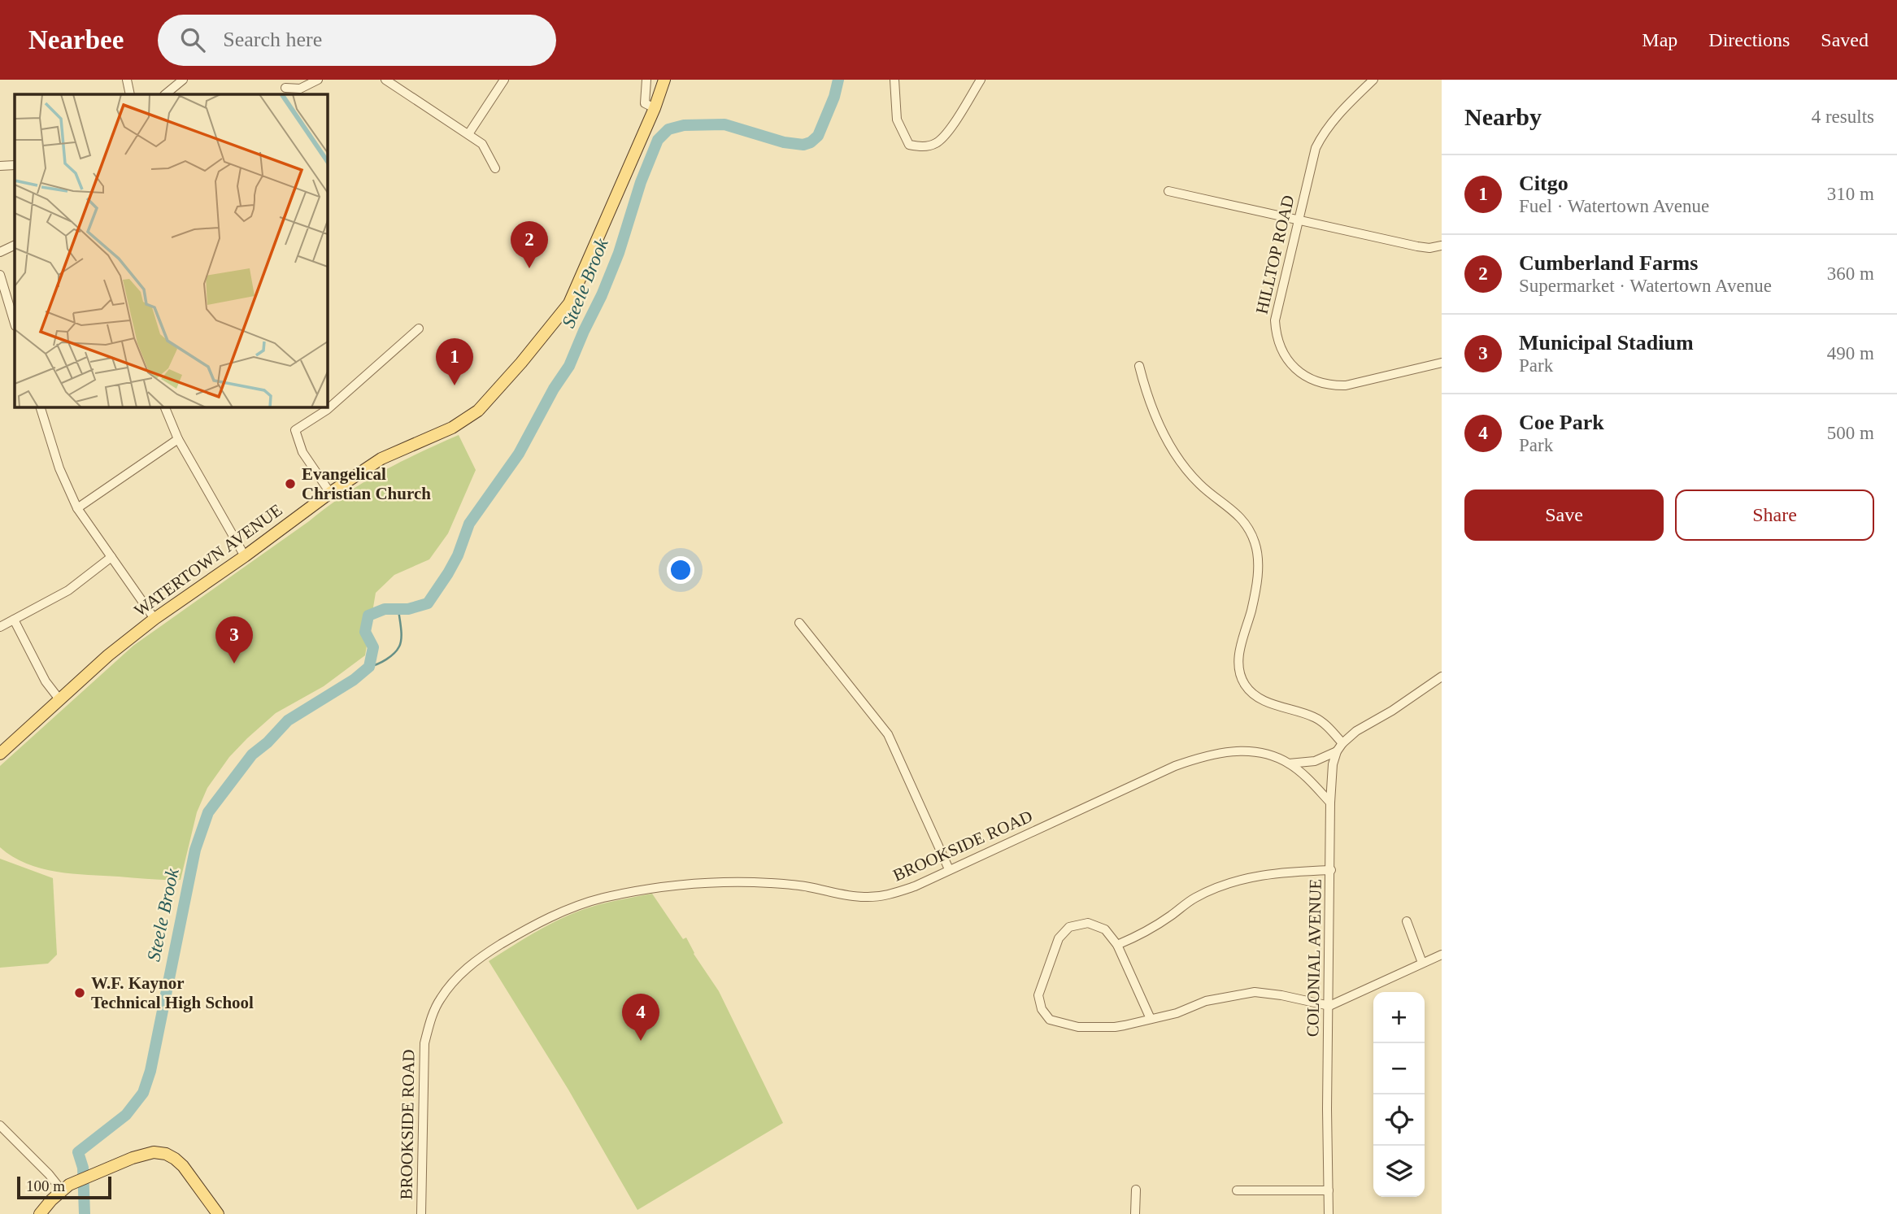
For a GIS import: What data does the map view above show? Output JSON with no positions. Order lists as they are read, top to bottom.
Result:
{
  "streets": {
    "main road": ["WATERTOWN AVENUE"],
    "street": ["HILLTOP ROAD", "BROOKSIDE ROAD", "COLONIAL AVENUE"]
  },
  "crossings": [
    ["BROOKSIDE ROAD", "COLONIAL AVENUE"]
  ],
  "water": ["Steele Brook"],
  "places": ["Evangelical Christian Church", "W.F. Kaynor Technical High School"],
  "scale_bar": "100 m",
  "page": {
    "header": "Nearbee",
    "search": "Search here",
    "nav": ["Map", "Directions", "Saved"],
    "heading": ["Nearby", "4 results"],
    "list": [
      {
        "mark": "1",
        "name": "Citgo",
        "note": "Fuel · Watertown Avenue",
        "value": "310 m"
      },
      {
        "mark": "2",
        "name": "Cumberland Farms",
        "note": "Supermarket · Watertown Avenue",
        "value": "360 m"
      },
      {
        "mark": "3",
        "name": "Municipal Stadium",
        "note": "Park",
        "value": "490 m"
      },
      {
        "mark": "4",
        "name": "Coe Park",
        "note": "Park",
        "value": "500 m"
      }
    ],
    "pins": [
      "2",
      "1",
      "3",
      "4"
    ],
    "buttons": ["Save", "Share"],
    "map_buttons": ["+", "−"],
    "scale": "100 m"
  }
}
